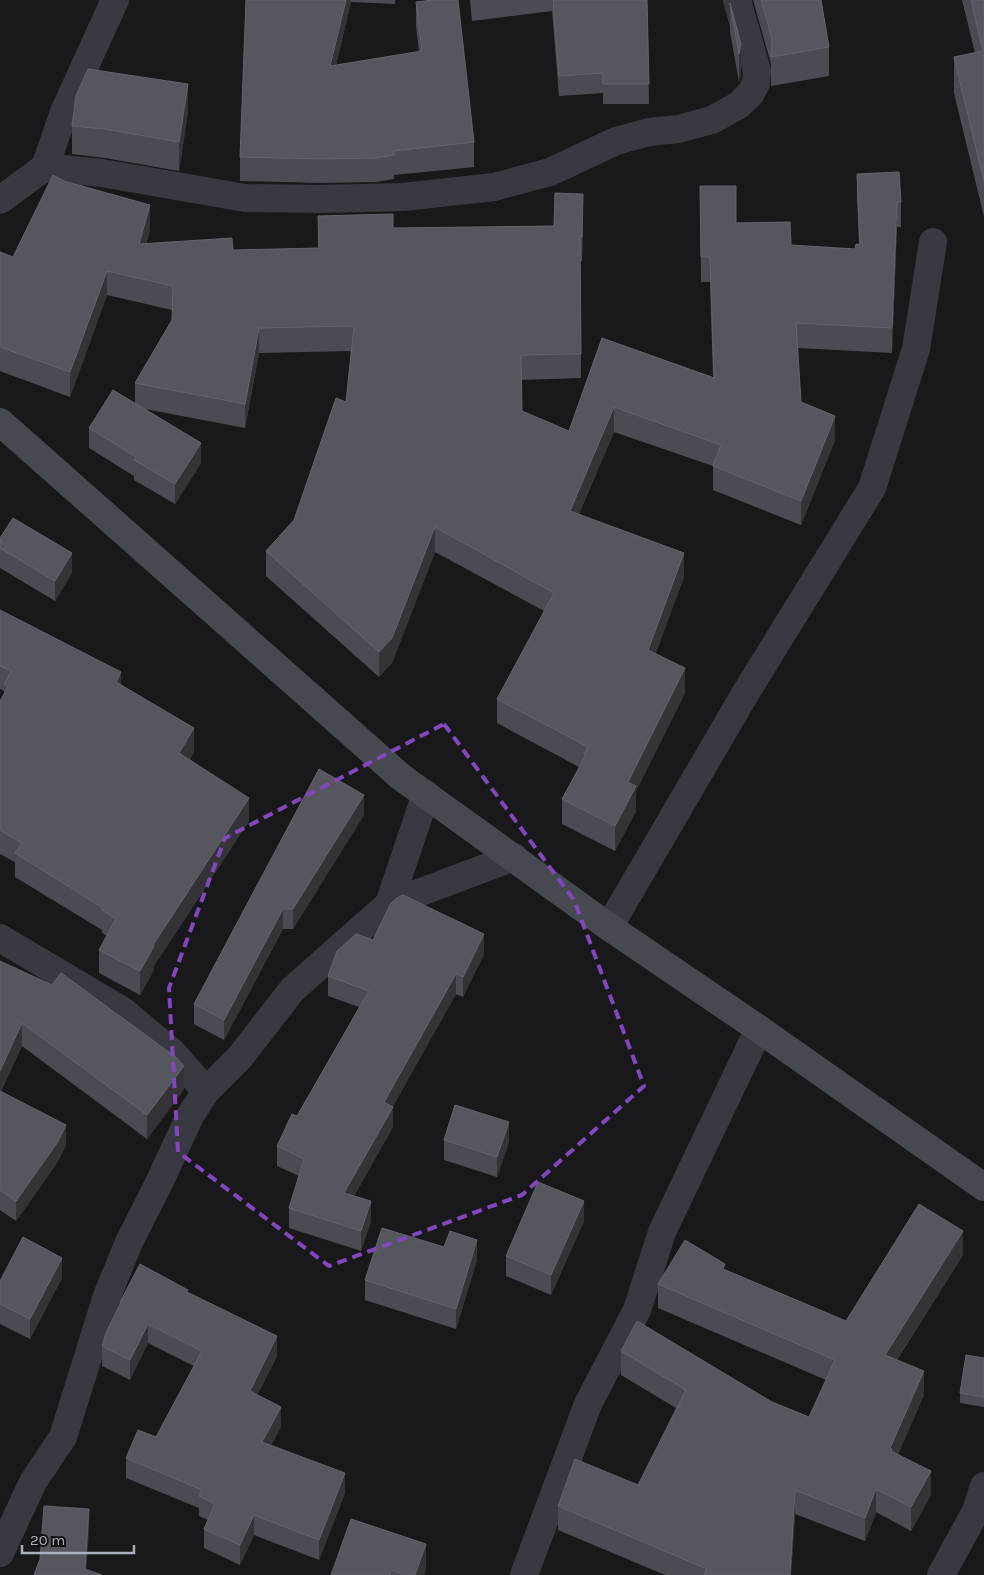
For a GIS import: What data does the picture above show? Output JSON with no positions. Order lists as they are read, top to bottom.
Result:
{
  "scale_bar": "20 m"
}
